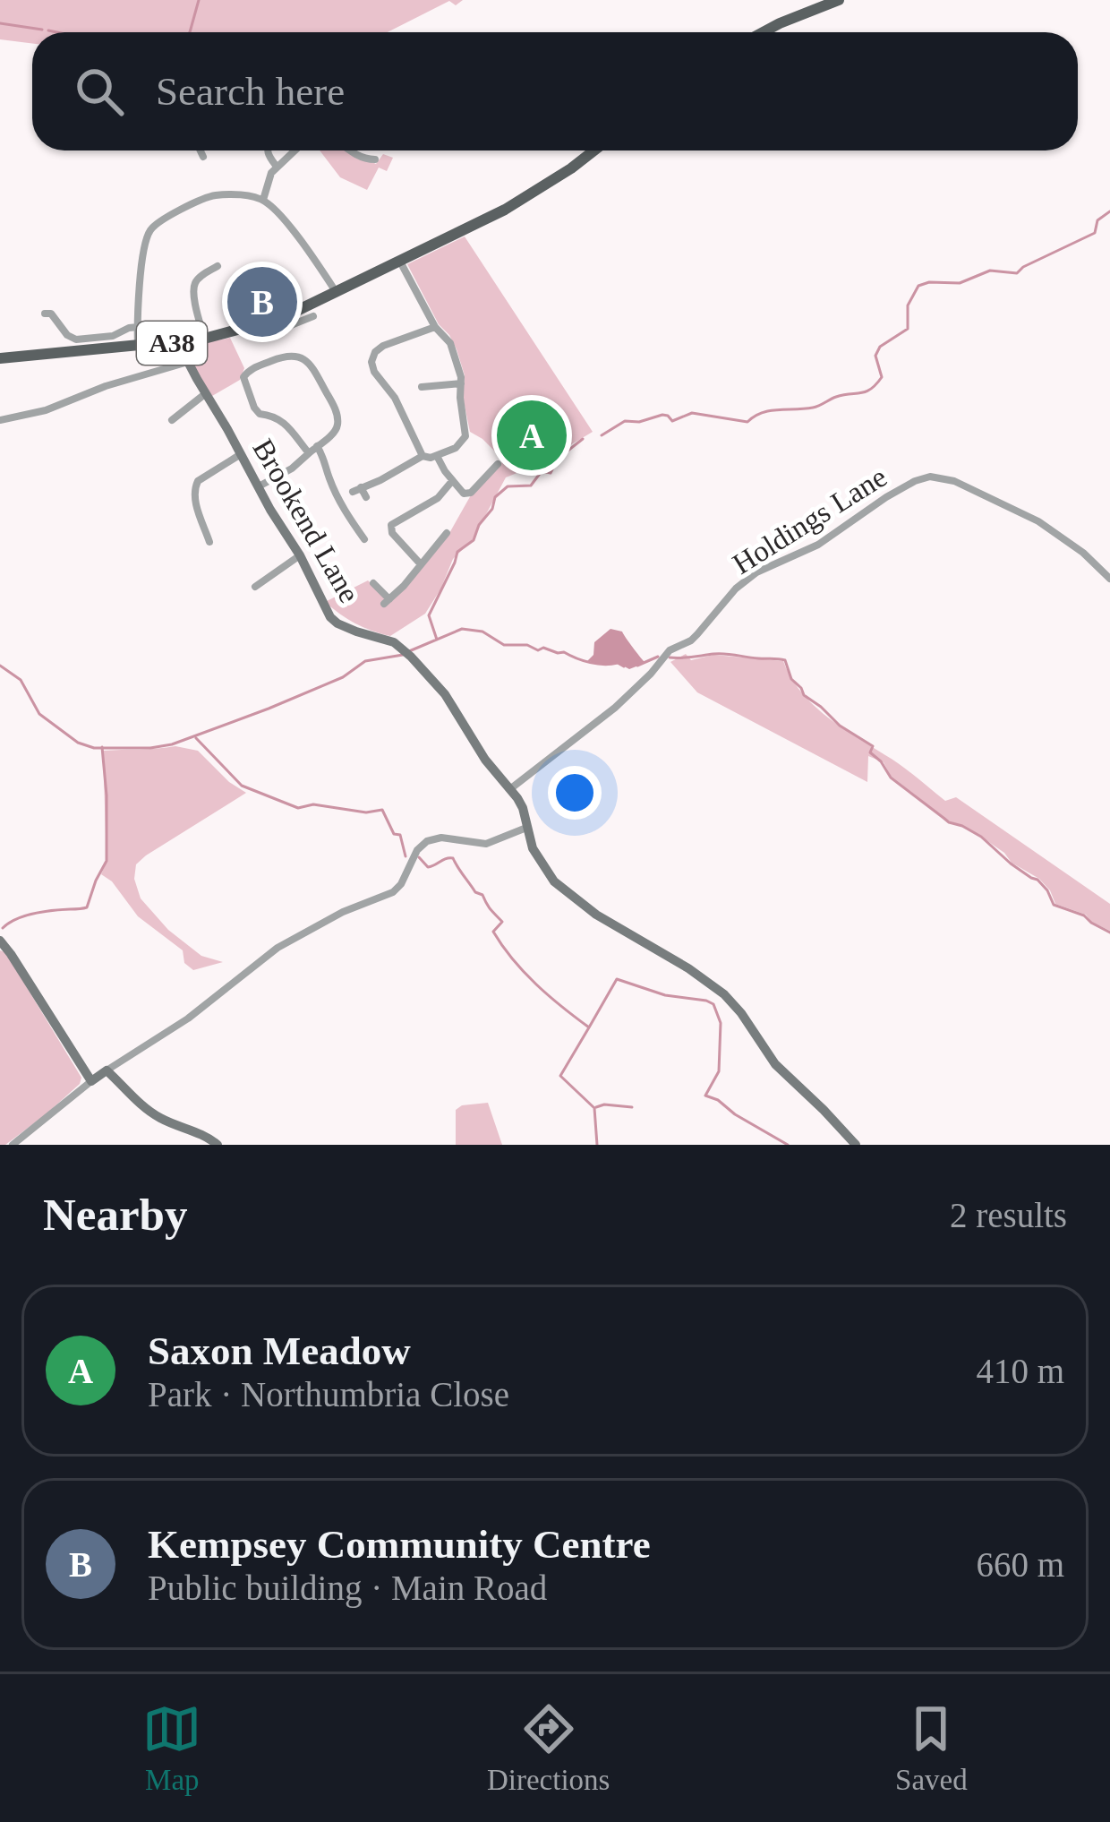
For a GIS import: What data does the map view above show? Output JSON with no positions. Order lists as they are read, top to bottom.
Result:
{
  "streets": {
    "main road": ["A38"],
    "street": ["Holdings Lane", "Brookend Lane"]
  },
  "crossings": [
    ["A38", "Brookend Lane"],
    ["Holdings Lane", "Brookend Lane"]
  ],
  "page": {
    "search": "Search here",
    "pins": ["B", "A"],
    "heading": ["Nearby", "2 results"],
    "list": [
      {
        "mark": "A",
        "name": "Saxon Meadow",
        "note": "Park · Northumbria Close",
        "value": "410 m"
      },
      {
        "mark": "B",
        "name": "Kempsey Community Centre",
        "note": "Public building · Main Road",
        "value": "660 m"
      }
    ],
    "nav": ["Map", "Directions", "Saved"]
  }
}
